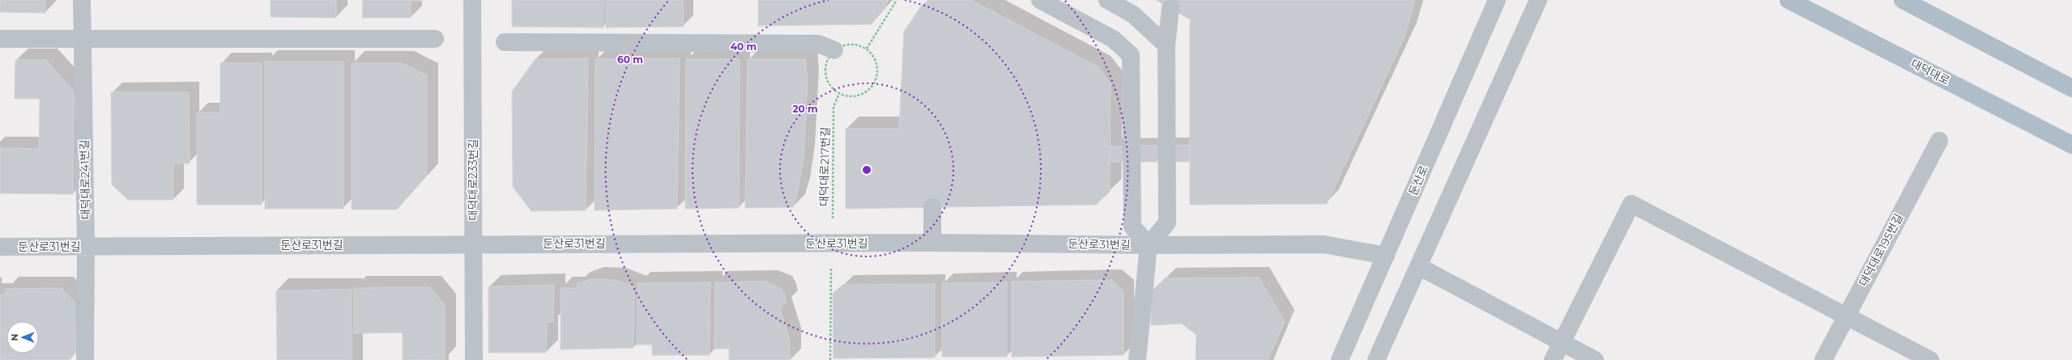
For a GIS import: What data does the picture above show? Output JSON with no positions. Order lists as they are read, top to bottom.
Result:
{
  "streets": {
    "main road": ["대덕대로"],
    "street": [
      "대덕대로241번길",
      "대덕대로233번길",
      "둔산로",
      "둔산로31번길",
      "대덕대로195번길"
    ],
    "path": ["대덕대로217번길"]
  },
  "crossings": [
    ["대덕대로241번길", "둔산로31번길"],
    ["대덕대로233번길", "둔산로31번길"],
    ["둔산로", "둔산로31번길"]
  ],
  "north": "left",
  "rings": ["40 m", "60 m", "20 m"]
}
